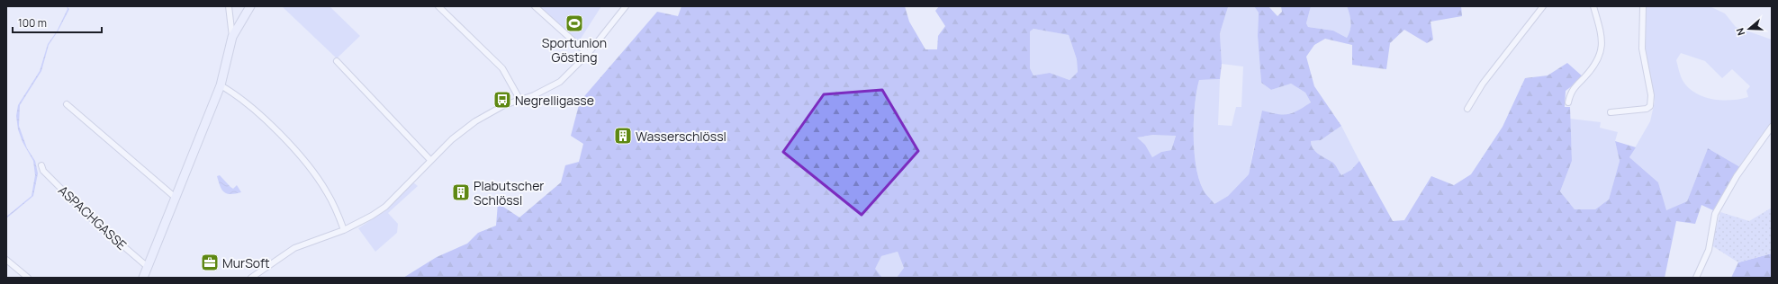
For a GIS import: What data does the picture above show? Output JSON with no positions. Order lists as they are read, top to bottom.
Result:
{
  "streets": {
    "street": ["ASPACHGASSE"]
  },
  "places": {
    "sports": ["Sportunion Gösting"],
    "bus stop": ["Negrelligasse"],
    "building": ["Wasserschlössl", "Plabutscher Schlössl"],
    "office": ["MurSoft"]
  },
  "scale_bar": "100 m",
  "north": "left"
}
